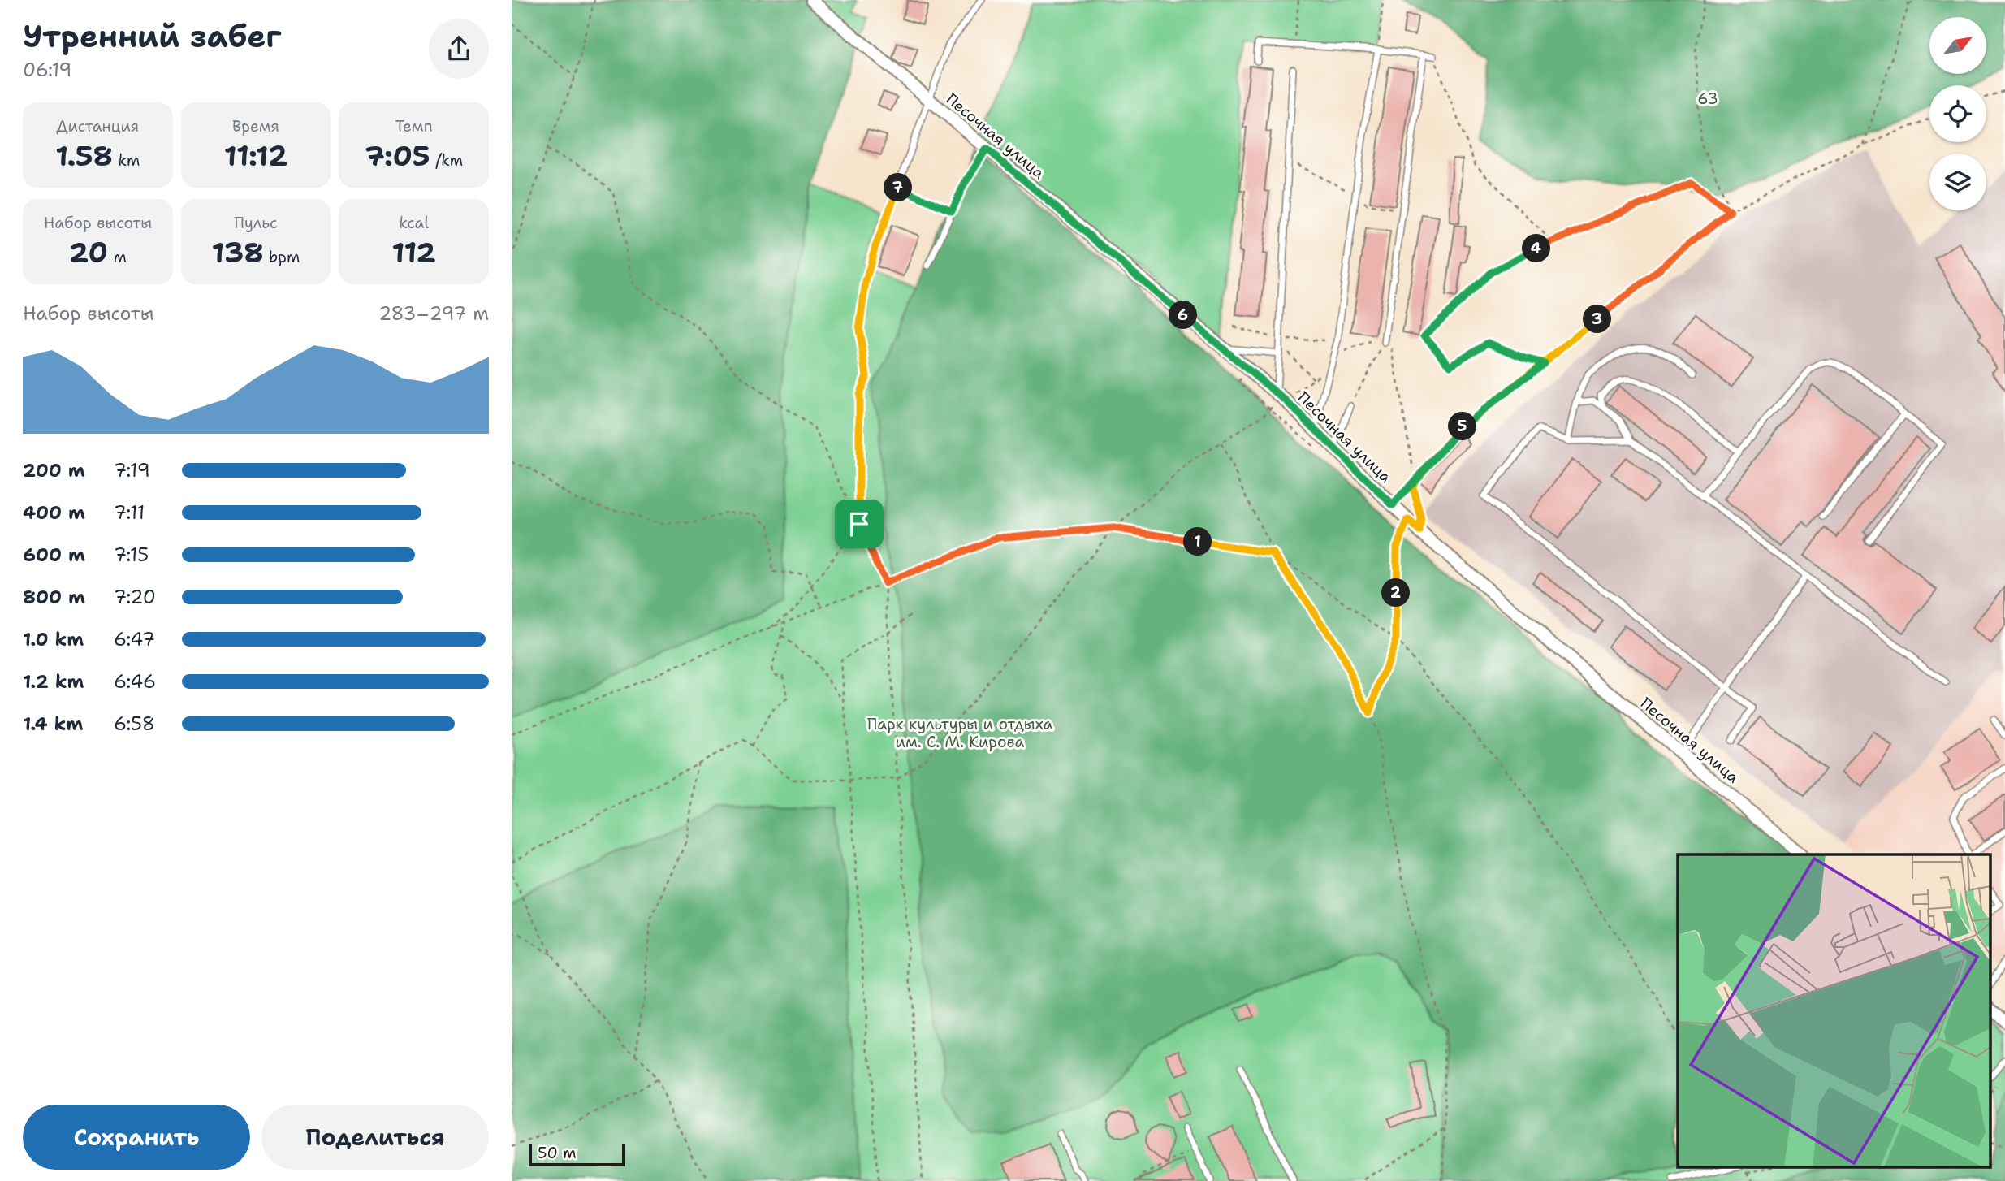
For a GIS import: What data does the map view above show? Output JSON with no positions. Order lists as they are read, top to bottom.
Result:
{
  "streets": {
    "street": ["Песочная улица"]
  },
  "parks": ["63", "Парк культуры и отдыха им. С. М. Кирова"],
  "scale_bar": "50 m",
  "north": "top right",
  "page": {
    "heading": ["Утренний забег", "06:19"],
    "stats": [
      ["Дистанция", "1.58 km"],
      ["Время", "11:12"],
      ["Темп", "7:05 /km"],
      ["Набор высоты", "20 m"],
      ["Пульс", "138 bpm"],
      ["kcal", "112"]
    ],
    "pins": [
      "7",
      "4",
      "6",
      "3",
      "5",
      "1",
      "2"
    ],
    "chart": ["Набор высоты", "283–297 m"],
    "list": [
      {
        "name": "200 m",
        "note": "7:19"
      },
      {
        "name": "400 m",
        "note": "7:11"
      },
      {
        "name": "600 m",
        "note": "7:15"
      },
      {
        "name": "800 m",
        "note": "7:20"
      },
      {
        "name": "1.0 km",
        "note": "6:47"
      },
      {
        "name": "1.2 km",
        "note": "6:46"
      },
      {
        "name": "1.4 km",
        "note": "6:58"
      }
    ],
    "buttons": ["Сохранить", "Поделиться"],
    "scale": "50 m"
  }
}
